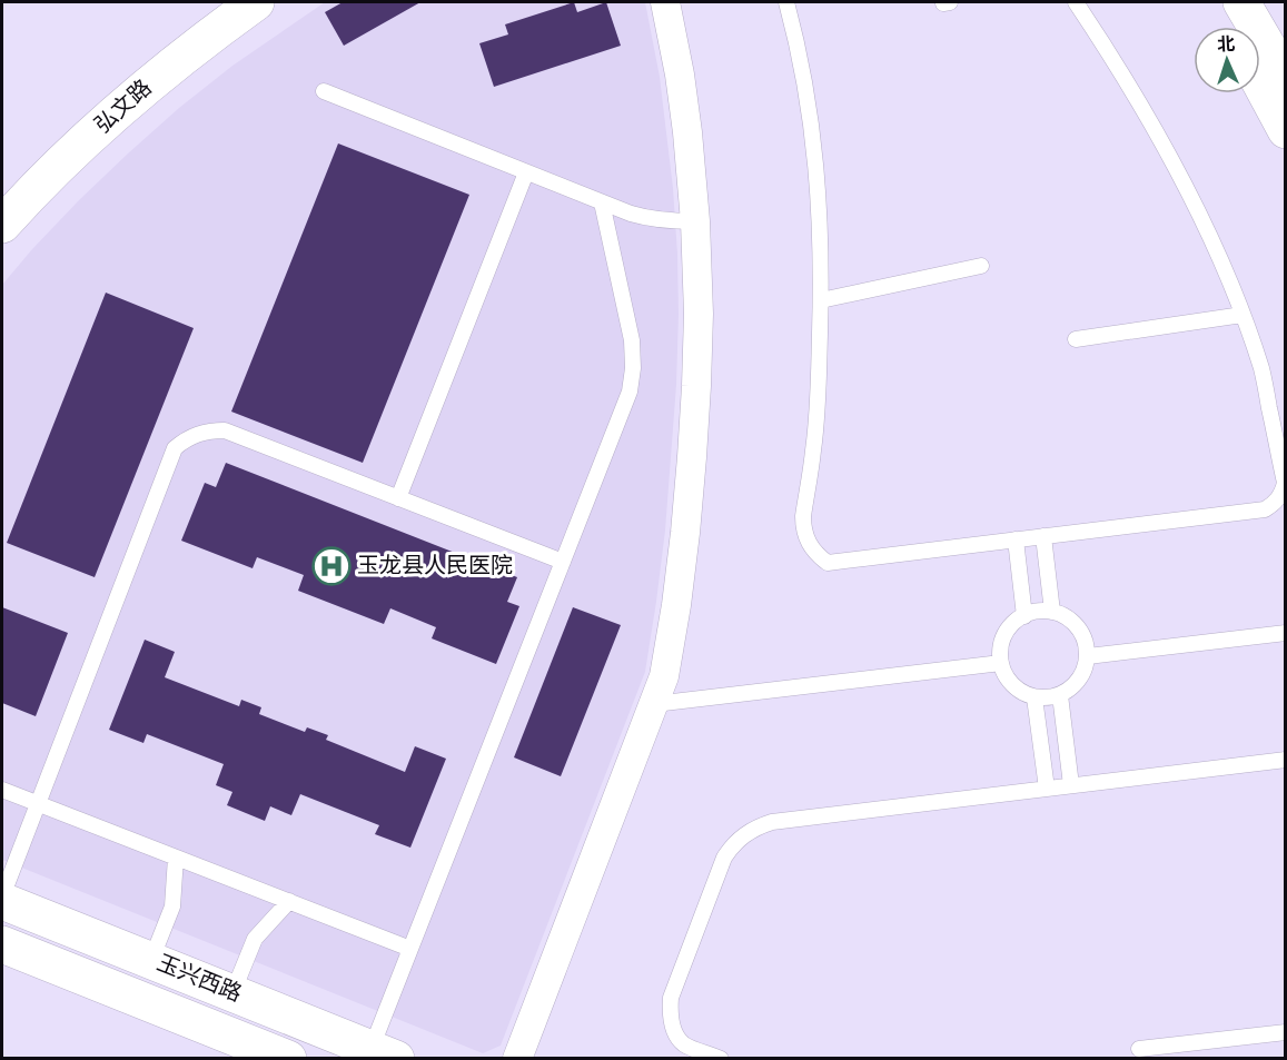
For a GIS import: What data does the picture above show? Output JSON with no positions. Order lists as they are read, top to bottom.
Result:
{
  "streets": {
    "main road": ["弘文路", "玉兴西路"]
  },
  "places": {
    "hospital": ["玉龙县人民医院"]
  },
  "north": "top"
}
